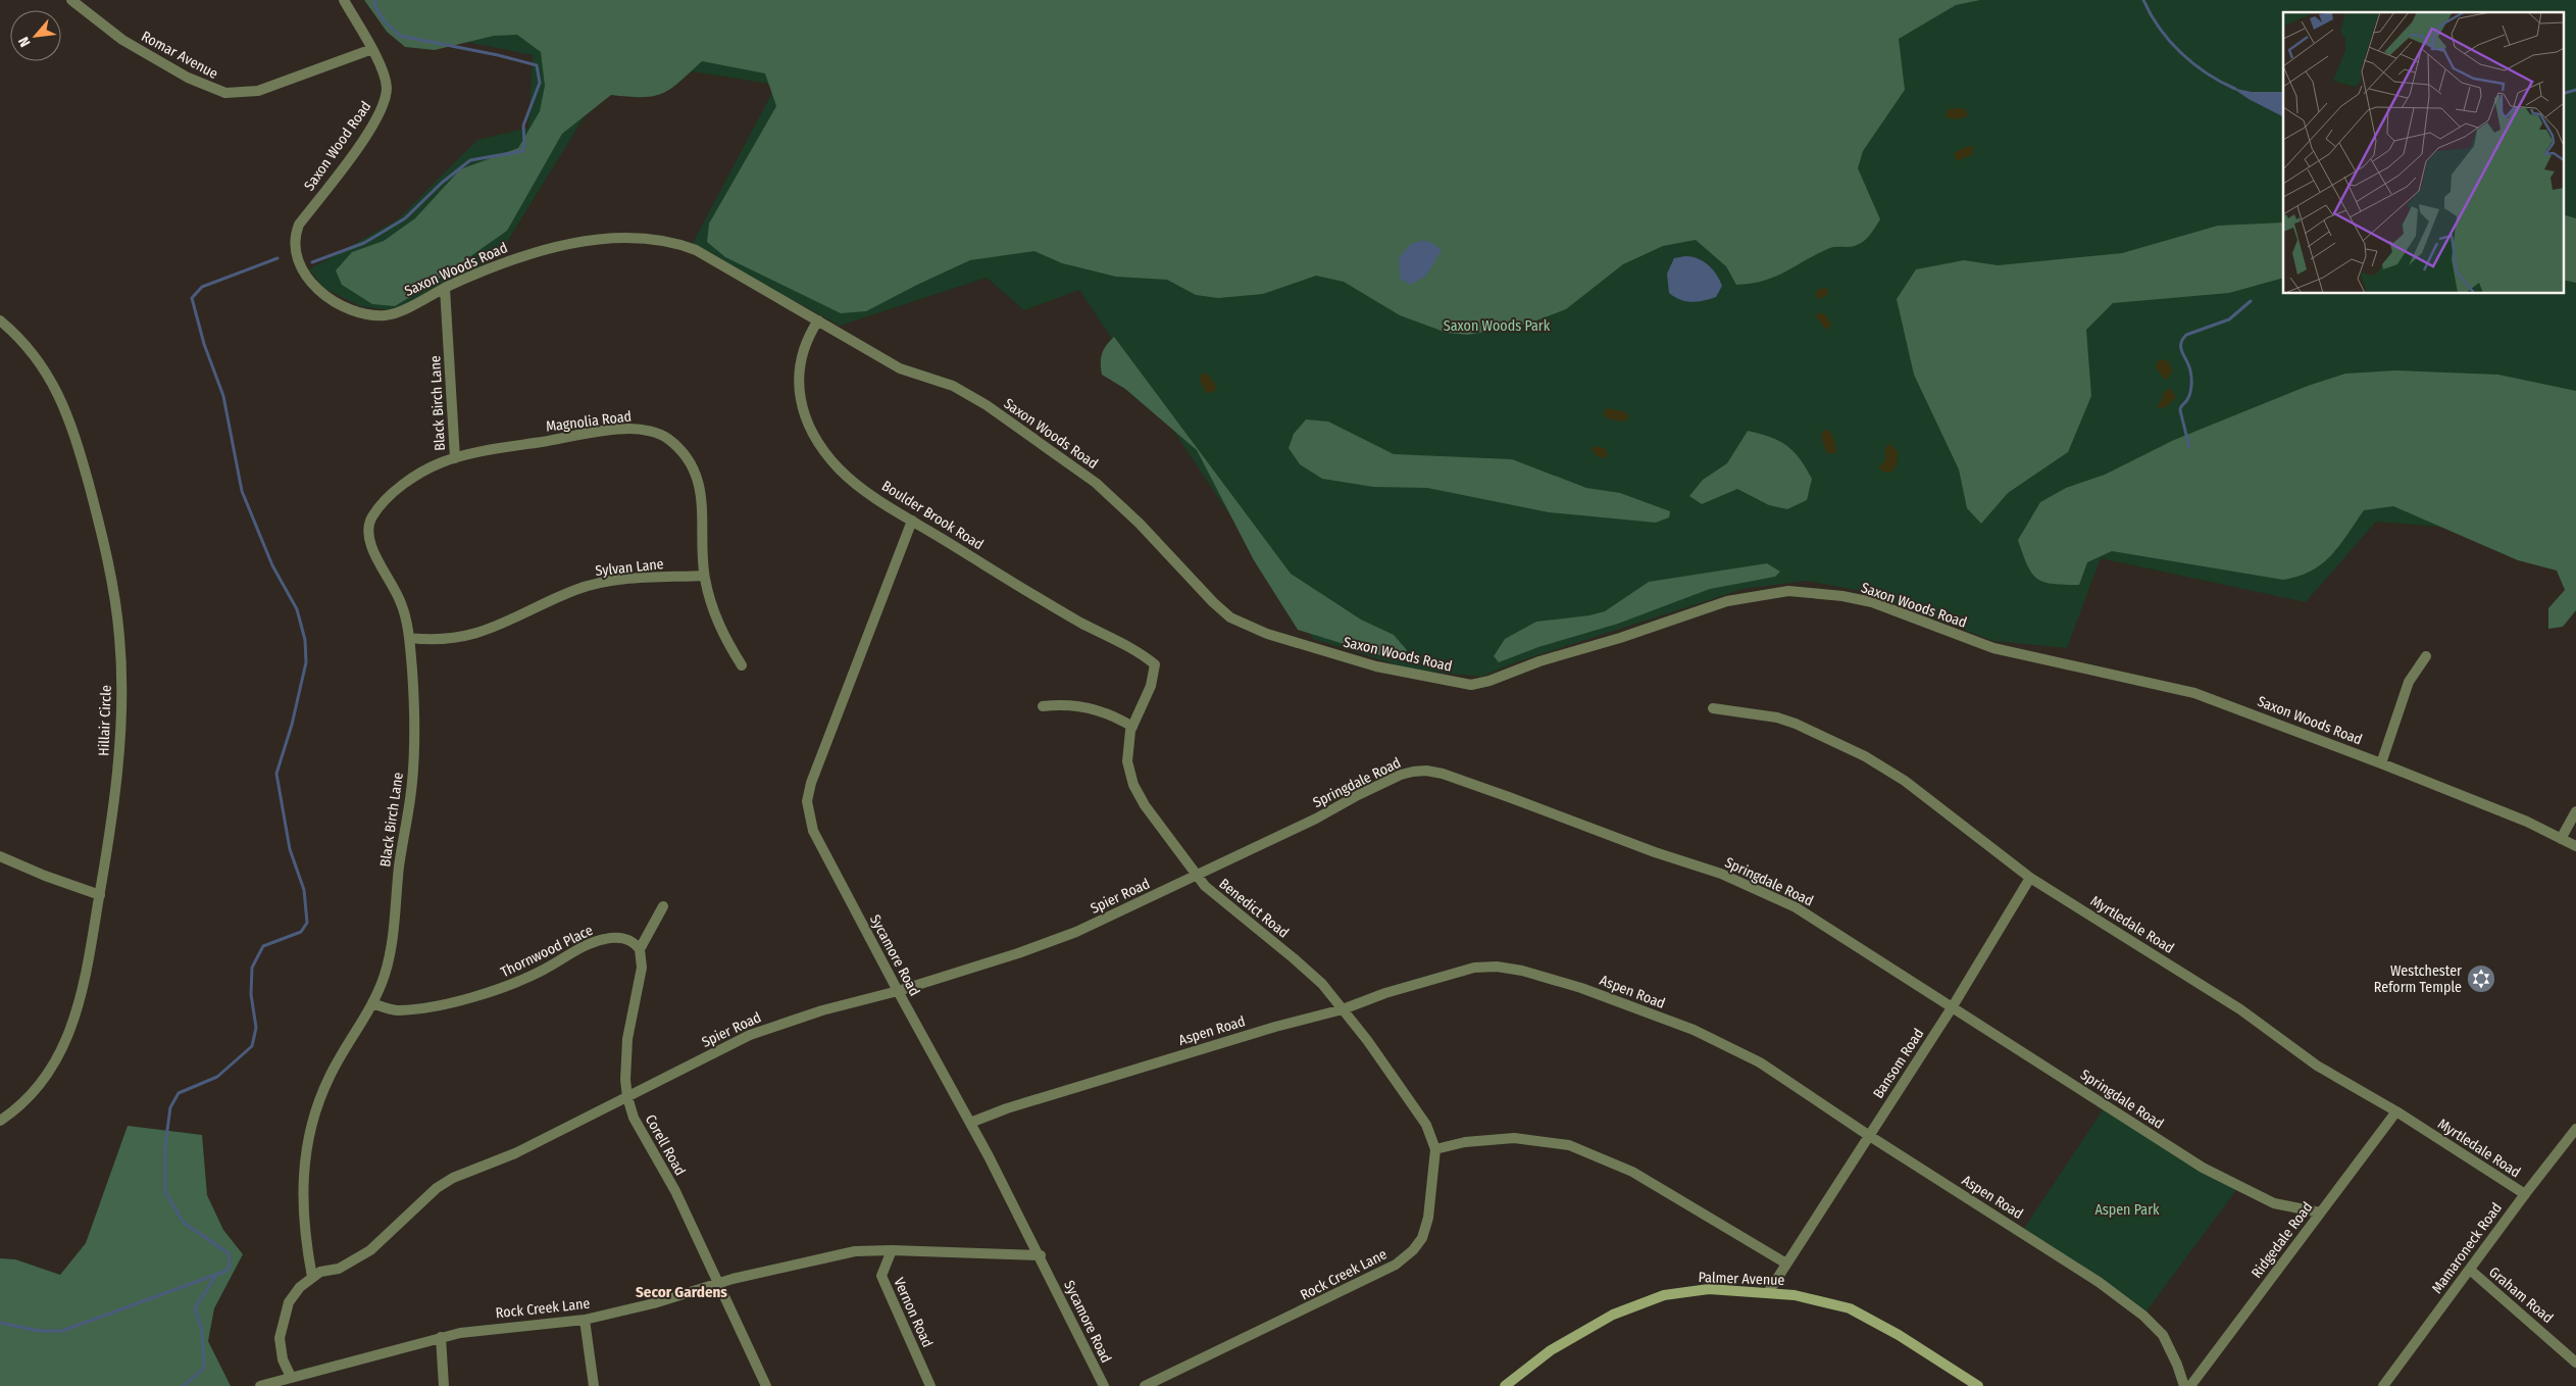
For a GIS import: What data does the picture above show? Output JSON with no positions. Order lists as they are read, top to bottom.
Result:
{
  "streets": {
    "main road": ["Palmer Avenue"],
    "street": [
      "Romar Avenue",
      "Saxon Wood Road",
      "Saxon Woods Road",
      "Black Birch Lane",
      "Magnolia Road",
      "Boulder Brook Road",
      "Sylvan Lane",
      "Hillair Circle",
      "Springdale Road",
      "Spier Road",
      "Benedict Road",
      "Myrtledale Road",
      "Thornwood Place",
      "Sycamore Road",
      "Aspen Road",
      "Bansom Road",
      "Corell Road",
      "Ridgedale Road",
      "Mamaroneck Road",
      "Rock Creek Lane",
      "Graham Road",
      "Vernon Road"
    ]
  },
  "crossings": [
    ["Romar Avenue", "Saxon Wood Road"],
    ["Saxon Wood Road", "Saxon Woods Road"],
    ["Saxon Woods Road", "Black Birch Lane"],
    ["Saxon Woods Road", "Boulder Brook Road"],
    ["Black Birch Lane", "Magnolia Road"],
    ["Black Birch Lane", "Sylvan Lane"],
    ["Black Birch Lane", "Spier Road"],
    ["Black Birch Lane", "Thornwood Place"],
    ["Magnolia Road", "Sylvan Lane"],
    ["Boulder Brook Road", "Benedict Road"],
    ["Boulder Brook Road", "Sycamore Road"],
    ["Springdale Road", "Spier Road"],
    ["Springdale Road", "Benedict Road"],
    ["Springdale Road", "Bansom Road"],
    ["Springdale Road", "Ridgedale Road"],
    ["Spier Road", "Benedict Road"],
    ["Spier Road", "Sycamore Road"],
    ["Spier Road", "Corell Road"],
    ["Benedict Road", "Aspen Road"],
    ["Benedict Road", "Rock Creek Lane"],
    ["Myrtledale Road", "Bansom Road"],
    ["Myrtledale Road", "Ridgedale Road"],
    ["Myrtledale Road", "Mamaroneck Road"],
    ["Thornwood Place", "Corell Road"],
    ["Sycamore Road", "Aspen Road"],
    ["Sycamore Road", "Rock Creek Lane"],
    ["Aspen Road", "Bansom Road"],
    ["Corell Road", "Rock Creek Lane"],
    ["Mamaroneck Road", "Graham Road"],
    ["Rock Creek Lane", "Vernon Road"]
  ],
  "districts": ["Secor Gardens"],
  "parks": ["Saxon Woods Park", "Aspen Park"],
  "places": {
    "synagogue": ["Westchester Reform Temple"]
  },
  "north": "bottom left"
}
